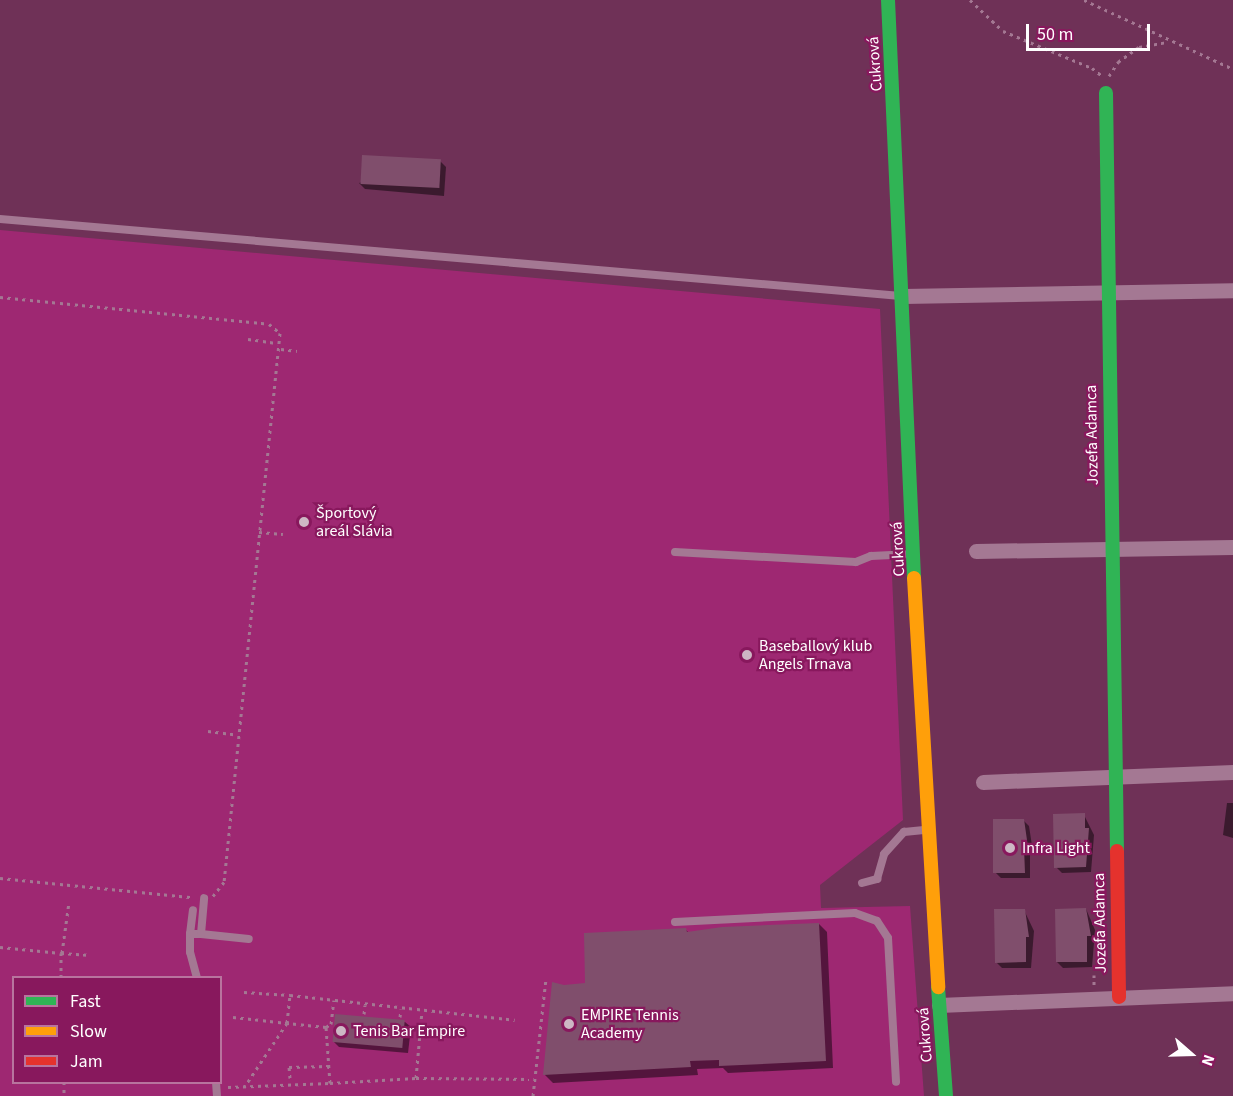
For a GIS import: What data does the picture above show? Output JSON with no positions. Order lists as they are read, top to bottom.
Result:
{
  "streets": {
    "street": ["Cukrová", "Jozefa Adamca"]
  },
  "places": [
    "Športový areál Slávia",
    "Baseballový klub Angels Trnava",
    "Infra Light",
    "EMPIRE Tennis Academy",
    "Tenis Bar Empire"
  ],
  "legend": ["Fast", "Slow", "Jam"],
  "scale_bar": "50 m",
  "north": "right"
}
